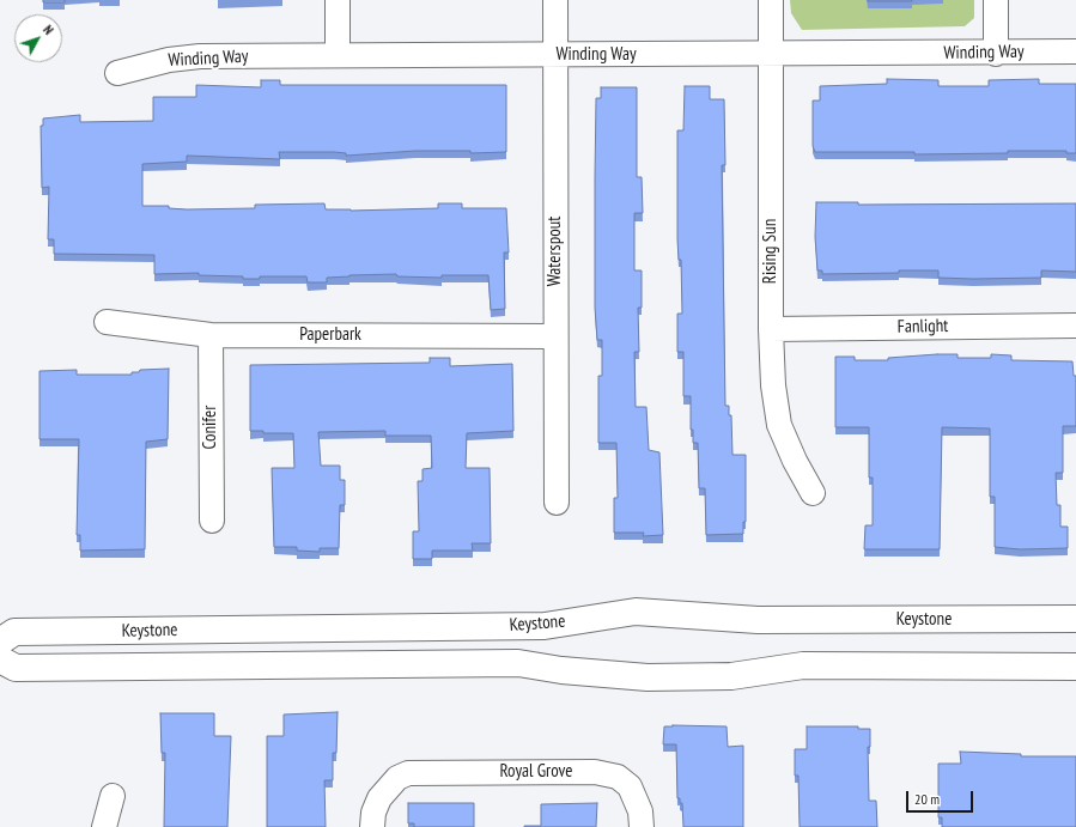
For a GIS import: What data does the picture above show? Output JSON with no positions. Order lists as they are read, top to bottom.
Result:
{
  "streets": {
    "street": [
      "Winding Way",
      "Waterspout",
      "Rising Sun",
      "Fanlight",
      "Paperbark",
      "Conifer",
      "Keystone",
      "Royal Grove"
    ]
  },
  "crossings": [
    ["Winding Way", "Waterspout"],
    ["Winding Way", "Rising Sun"],
    ["Waterspout", "Paperbark"],
    ["Rising Sun", "Fanlight"],
    ["Paperbark", "Conifer"]
  ],
  "scale_bar": "20 m",
  "north": "top right"
}
